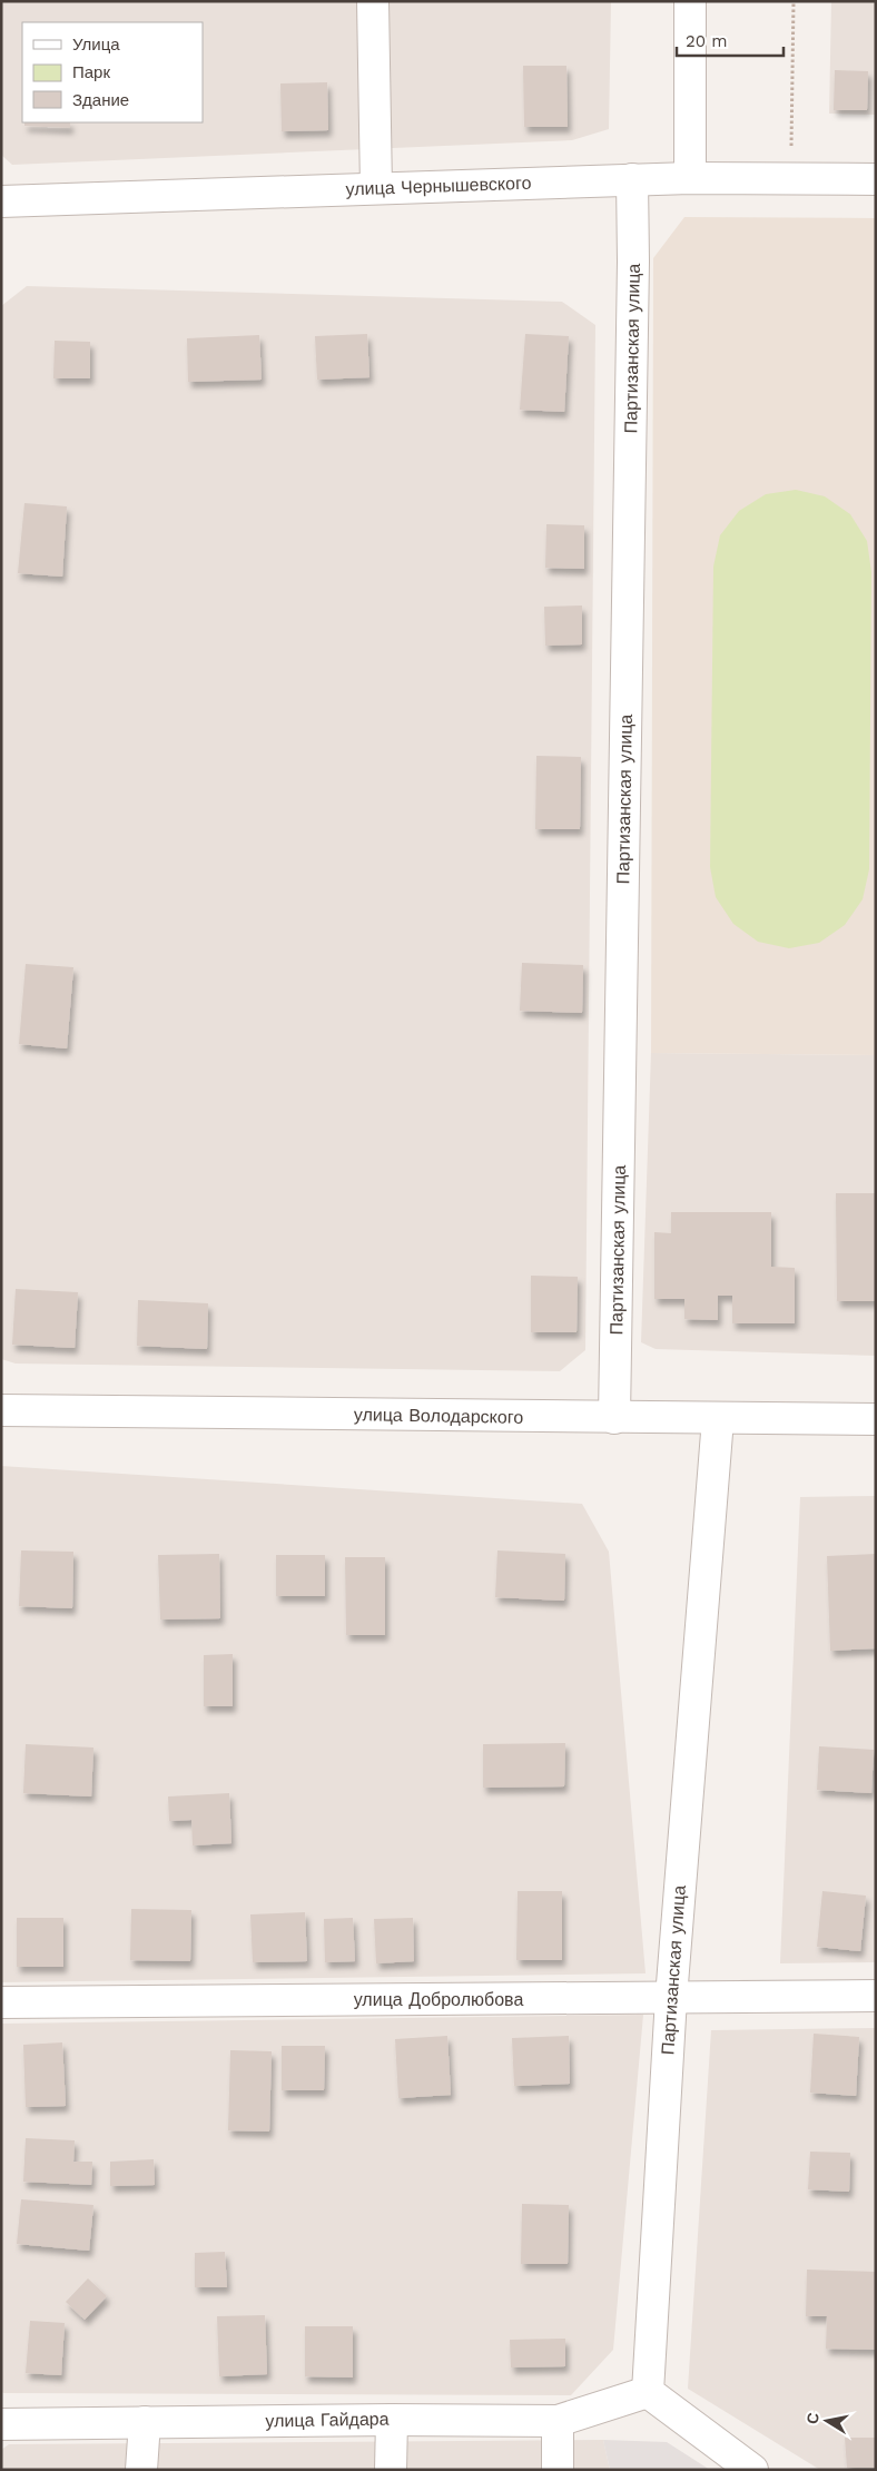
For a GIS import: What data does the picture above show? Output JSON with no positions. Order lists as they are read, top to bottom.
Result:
{
  "streets": {
    "street": [
      "улица Чернышевского",
      "Партизанская улица",
      "улица Володарского",
      "улица Добролюбова",
      "улица Гайдара"
    ]
  },
  "crossings": [
    ["улица Чернышевского", "Партизанская улица"],
    ["Партизанская улица", "улица Володарского"],
    ["Партизанская улица", "улица Добролюбова"],
    ["Партизанская улица", "улица Гайдара"]
  ],
  "legend": ["Улица", "Парк", "Здание"],
  "scale_bar": "20 m",
  "north": "left"
}
